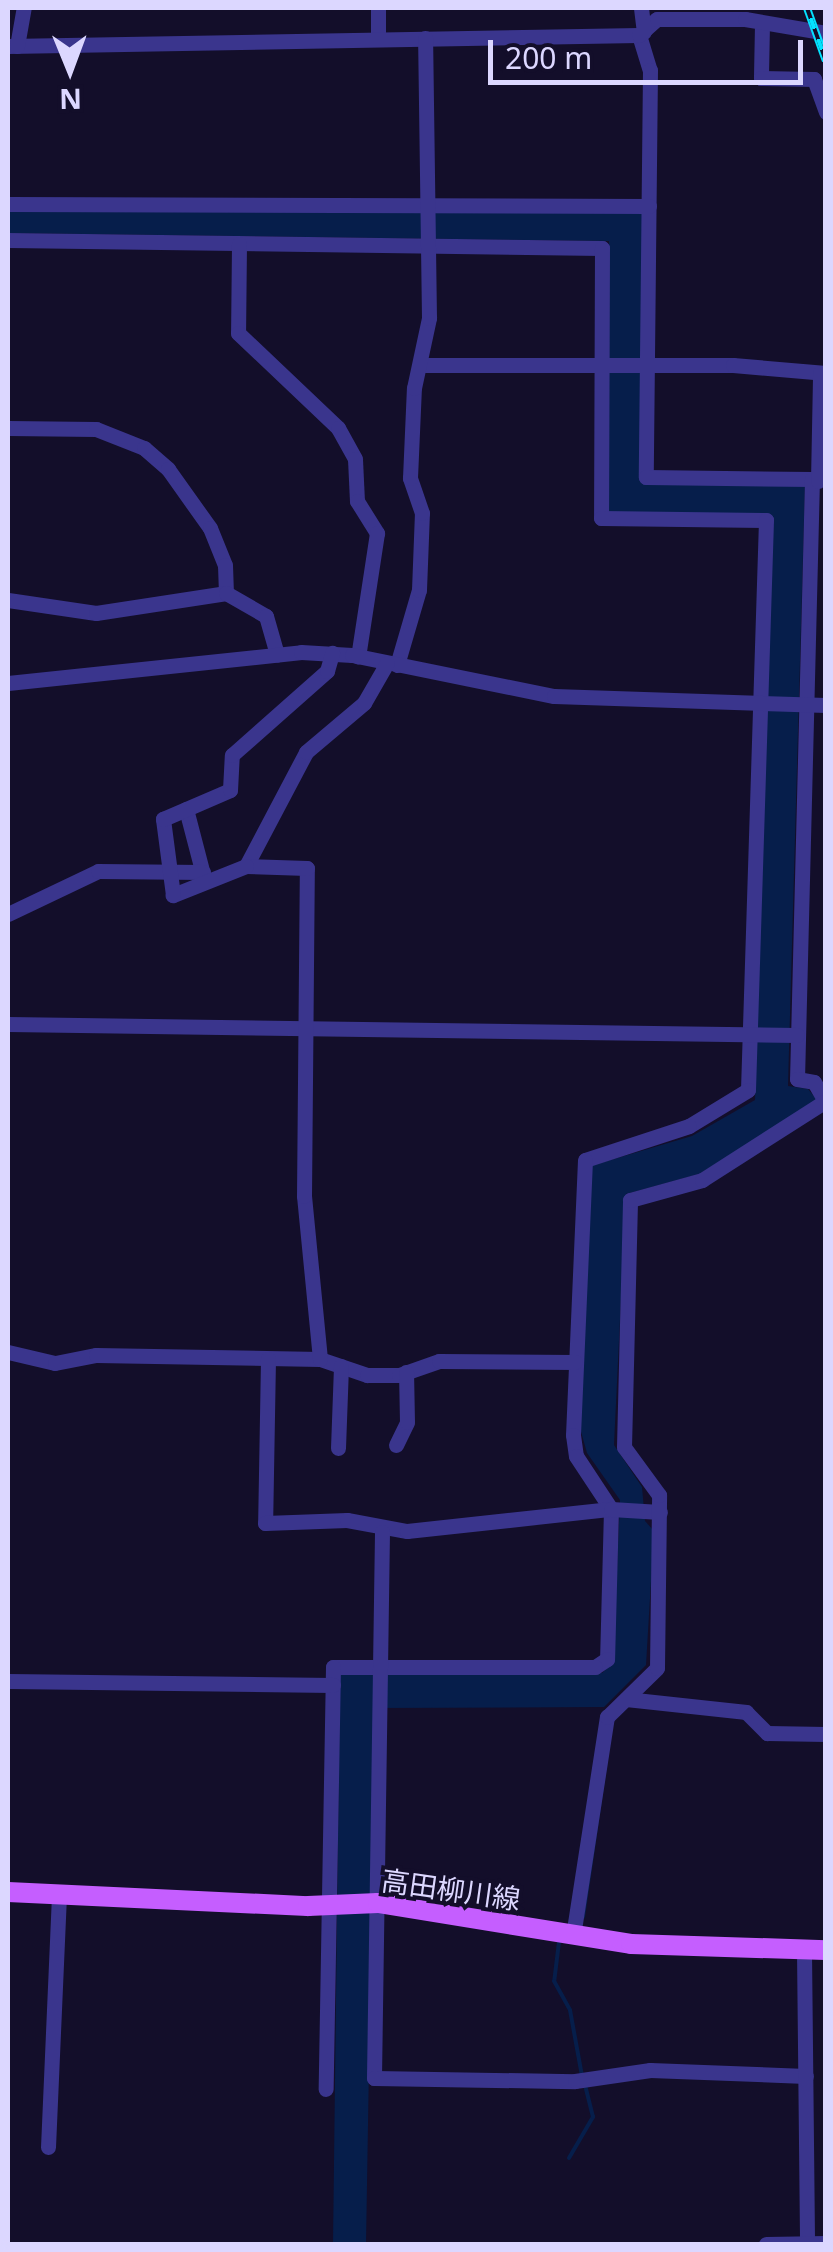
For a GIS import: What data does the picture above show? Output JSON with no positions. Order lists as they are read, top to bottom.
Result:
{
  "streets": {
    "main road": ["高田柳川線"]
  },
  "scale_bar": "200 m",
  "north": "bottom"
}
